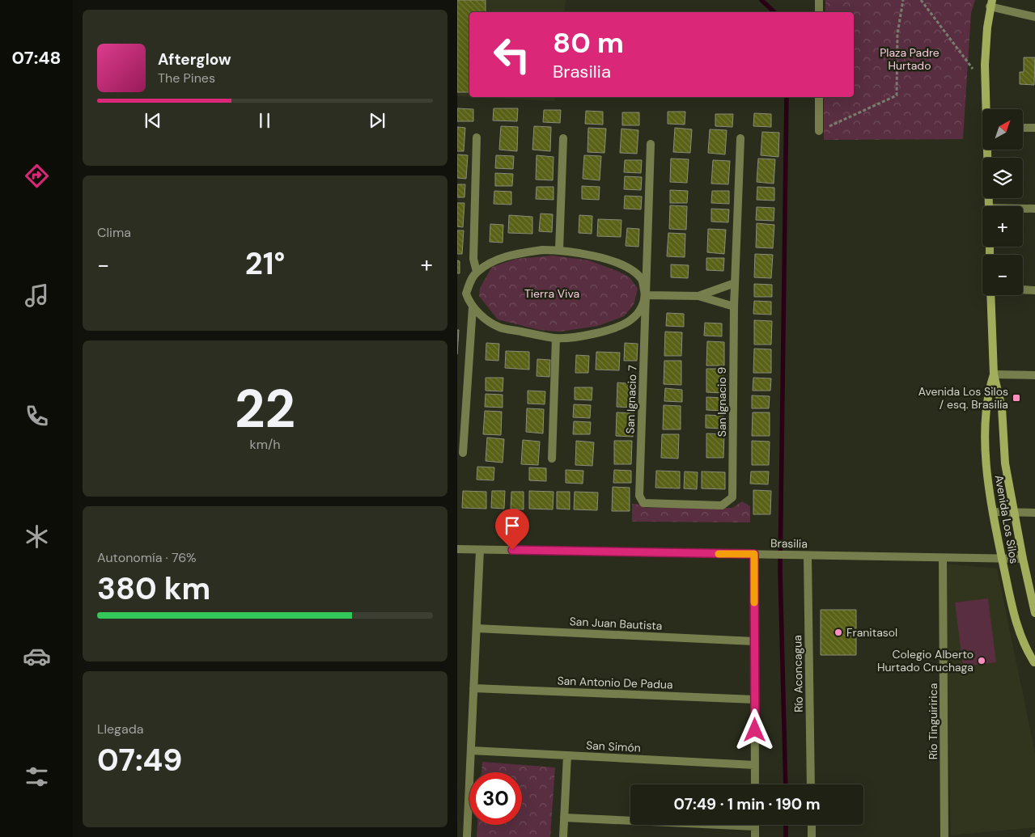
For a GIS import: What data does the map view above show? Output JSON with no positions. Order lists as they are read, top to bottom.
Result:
{
  "streets": {
    "main road": ["Avenida Los Silos"],
    "street": [
      "San Ignacio 7",
      "San Ignacio 9",
      "Brasilia",
      "San Juan Bautista",
      "Río Aconcagua",
      "San Antonio De Padua",
      "Río Tinguiririca",
      "San Simón"
    ]
  },
  "crossings": [
    ["San Ignacio 7", "San Ignacio 9"],
    ["Avenida Los Silos", "Brasilia"],
    ["Brasilia", "Río Aconcagua"],
    ["Brasilia", "Río Tinguiririca"]
  ],
  "parks": ["Plaza Padre Hurtado", "Tierra Viva"],
  "places": {
    "transit": ["Avenida Los Silos / esq. Brasilia"],
    "other": ["Franitasol", "Colegio Alberto Hurtado Cruchaga"]
  },
  "north": "top right",
  "page": {
    "tabs": "07:48",
    "turn": ["80 m", "Brasilia"],
    "song": ["Afterglow", "The Pines"],
    "map_buttons": ["+", "−"],
    "tile": [
      "Clima",
      ["22", "km/h"],
      ["Autonomía · 76%", "380 km"],
      ["Llegada", "07:49"]
    ],
    "heat": ["−", "21°", "+"],
    "limit": "30",
    "trip": "07:49 · 1 min · 190 m"
  }
}
